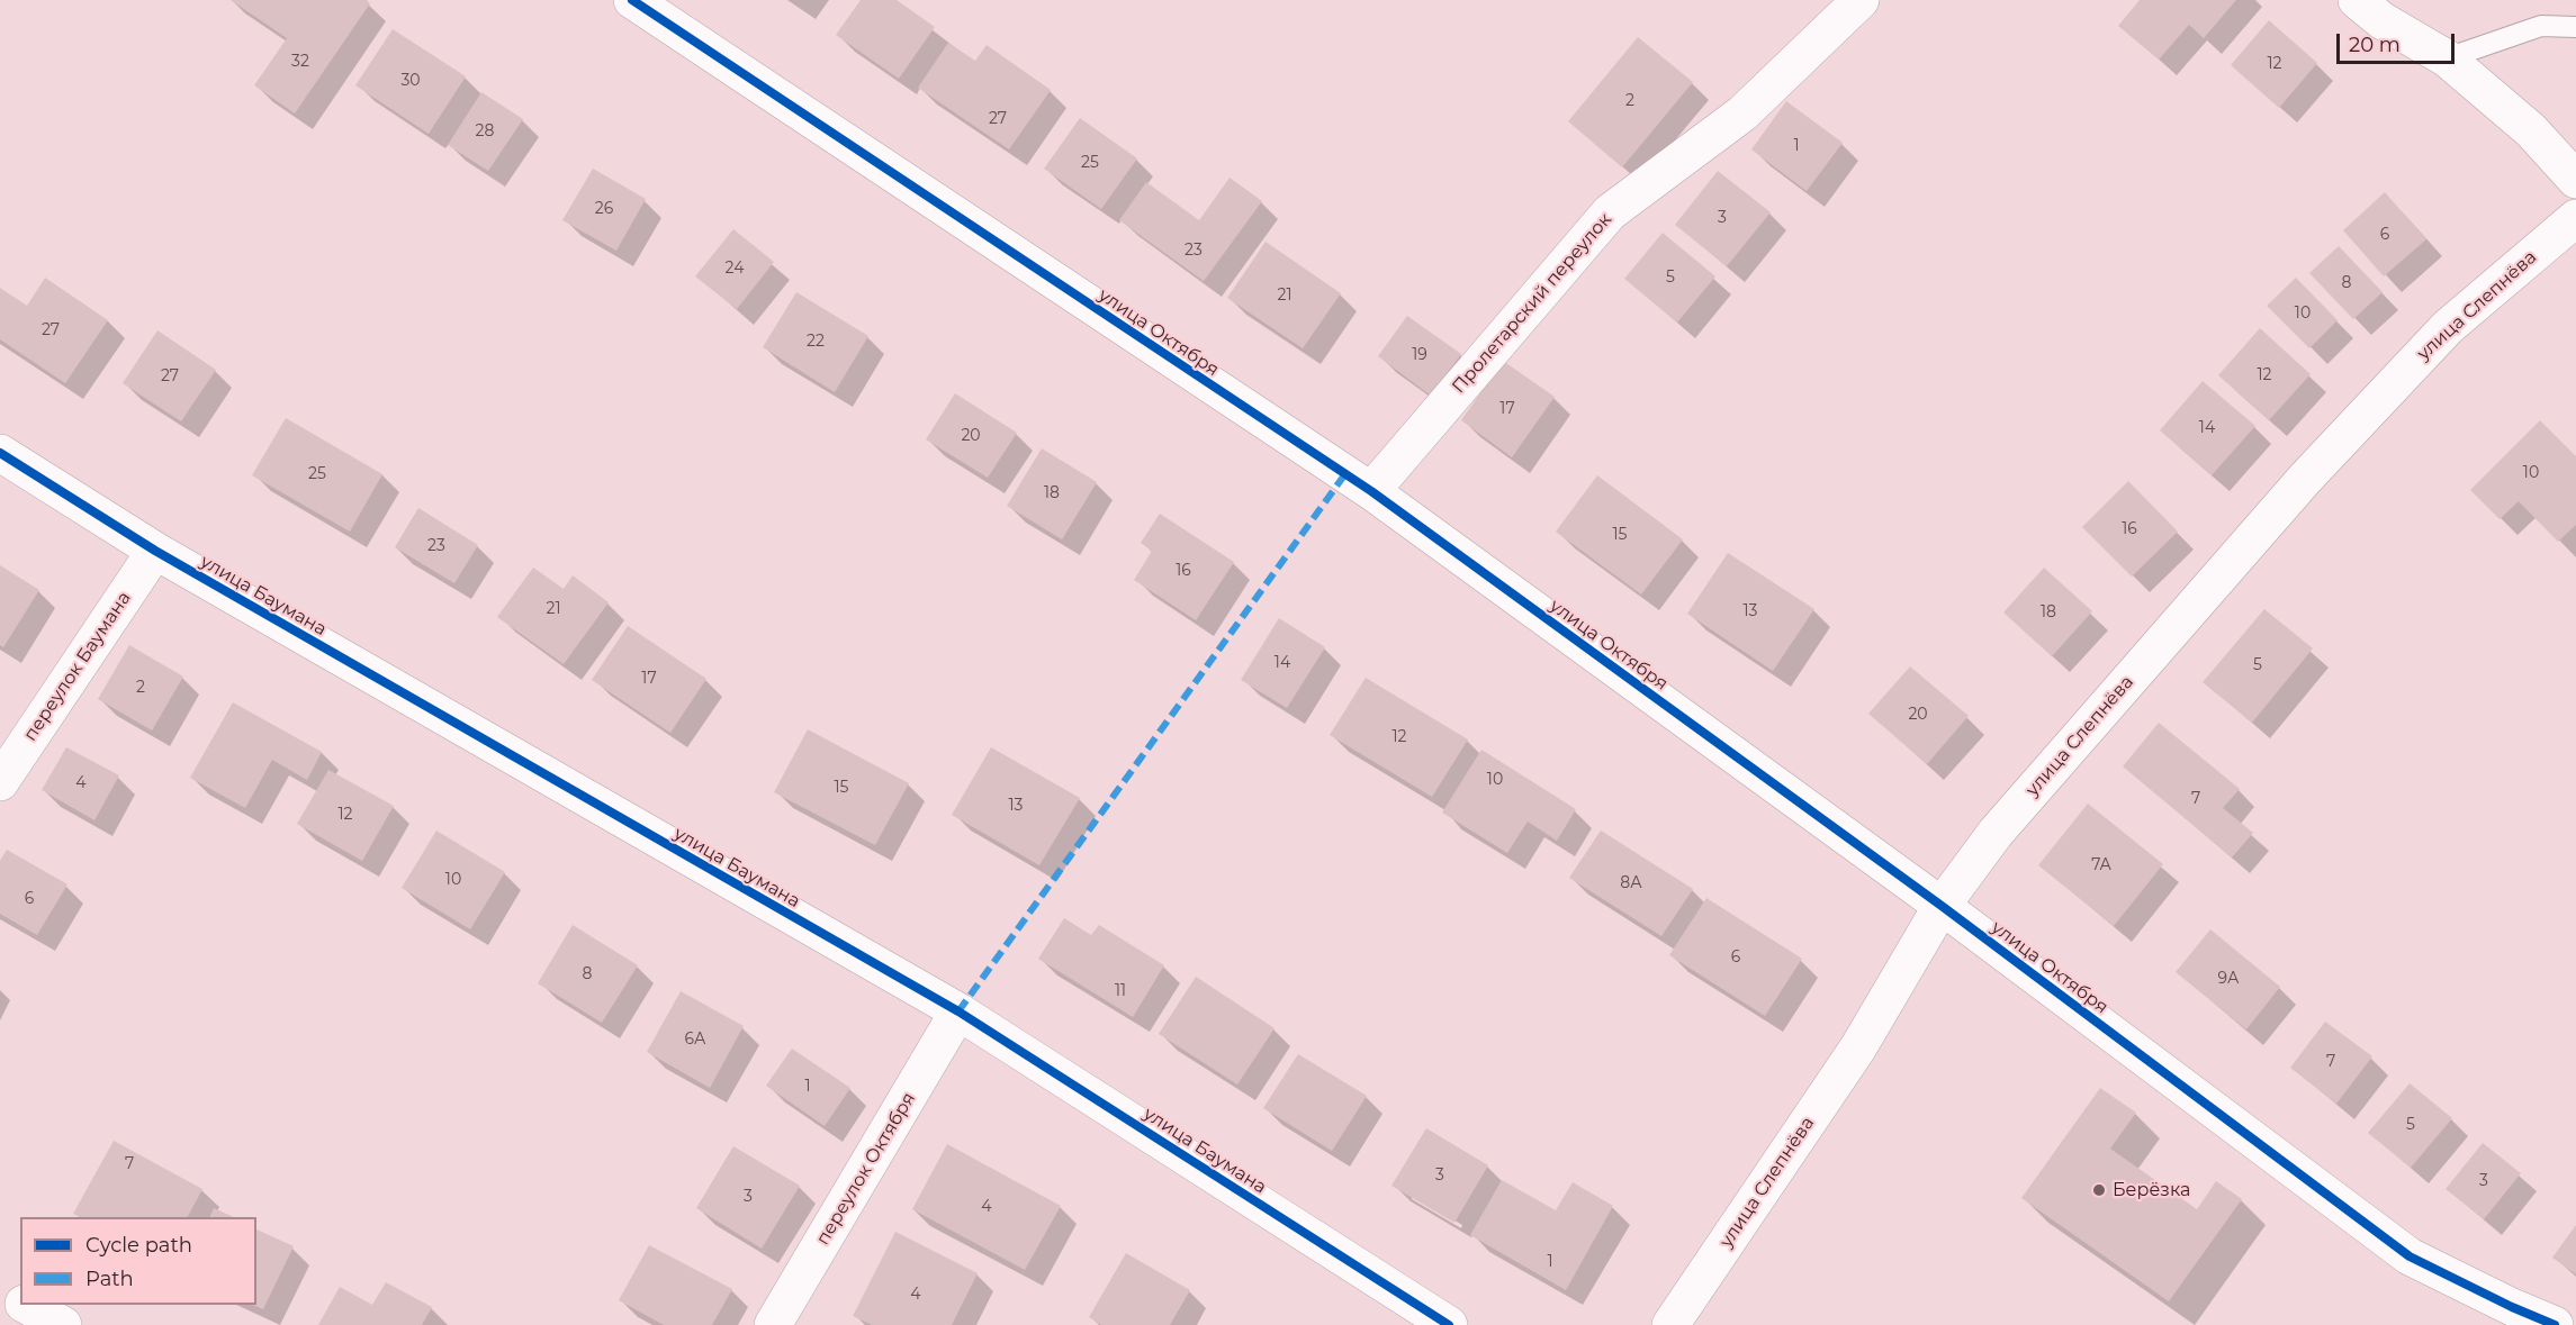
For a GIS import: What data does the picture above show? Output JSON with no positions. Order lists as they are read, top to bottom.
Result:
{
  "streets": {
    "street": [
      "Пролетарский переулок",
      "улица Слепнёва",
      "улица Октября",
      "улица Баумана",
      "переулок Баумана",
      "переулок Октября"
    ]
  },
  "crossings": [
    ["Пролетарский переулок", "улица Октября"],
    ["улица Слепнёва", "улица Октября"],
    ["улица Баумана", "переулок Баумана"],
    ["улица Баумана", "переулок Октября"]
  ],
  "places": ["Берёзка"],
  "house_numbers": [
    "32",
    "12",
    "30",
    "2",
    "27",
    "28",
    "1",
    "25",
    "26",
    "3",
    "6",
    "23",
    "24",
    "5",
    "8",
    "21",
    "10",
    "27",
    "22",
    "19",
    "12",
    "27",
    "17",
    "14",
    "20",
    "10",
    "25",
    "18",
    "16",
    "15",
    "23",
    "16",
    "21",
    "13",
    "18",
    "14",
    "5",
    "17",
    "2",
    "20",
    "12",
    "10",
    "4",
    "15",
    "7",
    "13",
    "12",
    "7А",
    "10",
    "8А",
    "6",
    "6",
    "8",
    "9А",
    "11",
    "6А",
    "7",
    "1",
    "5",
    "7",
    "3",
    "3",
    "3",
    "4",
    "1",
    "4"
  ],
  "legend": ["Cycle path", "Path"],
  "scale_bar": "20 m"
}
